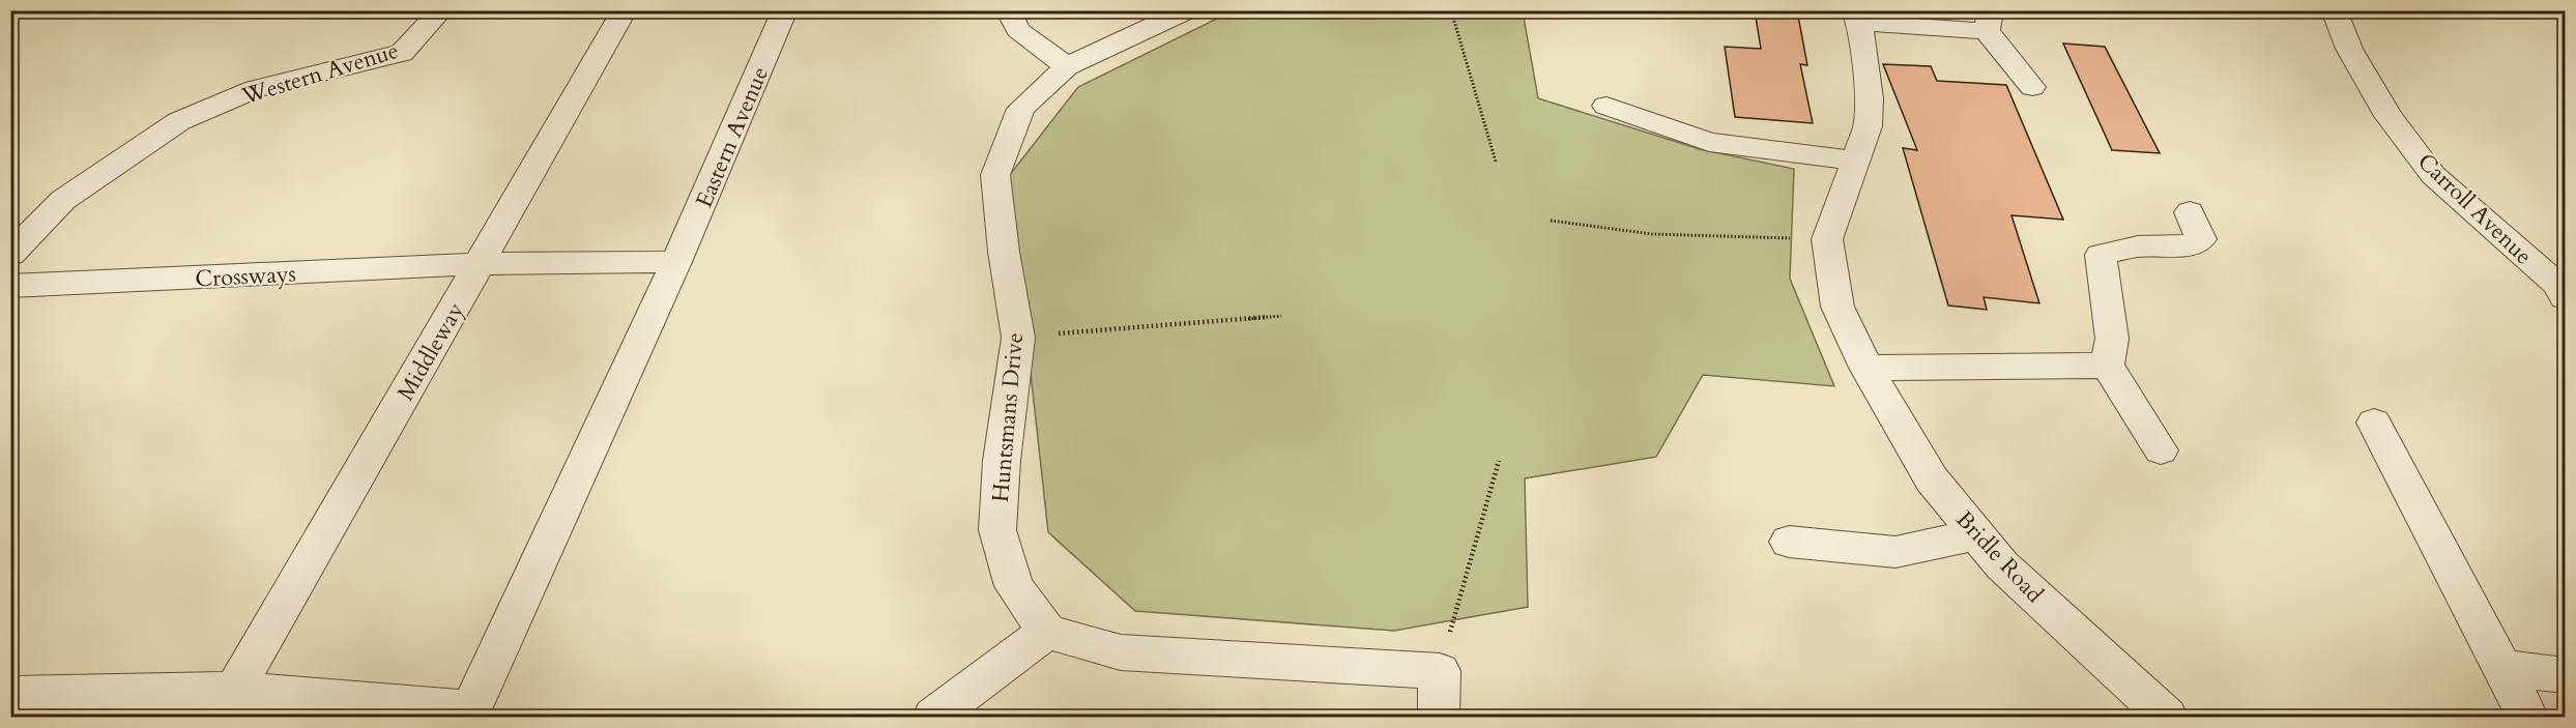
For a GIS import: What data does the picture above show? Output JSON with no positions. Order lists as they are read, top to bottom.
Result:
{
  "streets": {
    "street": [
      "Western Avenue",
      "Eastern Avenue",
      "Carroll Avenue",
      "Crossways",
      "Middleway",
      "Huntsmans Drive",
      "Bridle Road"
    ]
  },
  "crossings": [
    ["Eastern Avenue", "Crossways"],
    ["Crossways", "Middleway"]
  ]
}
